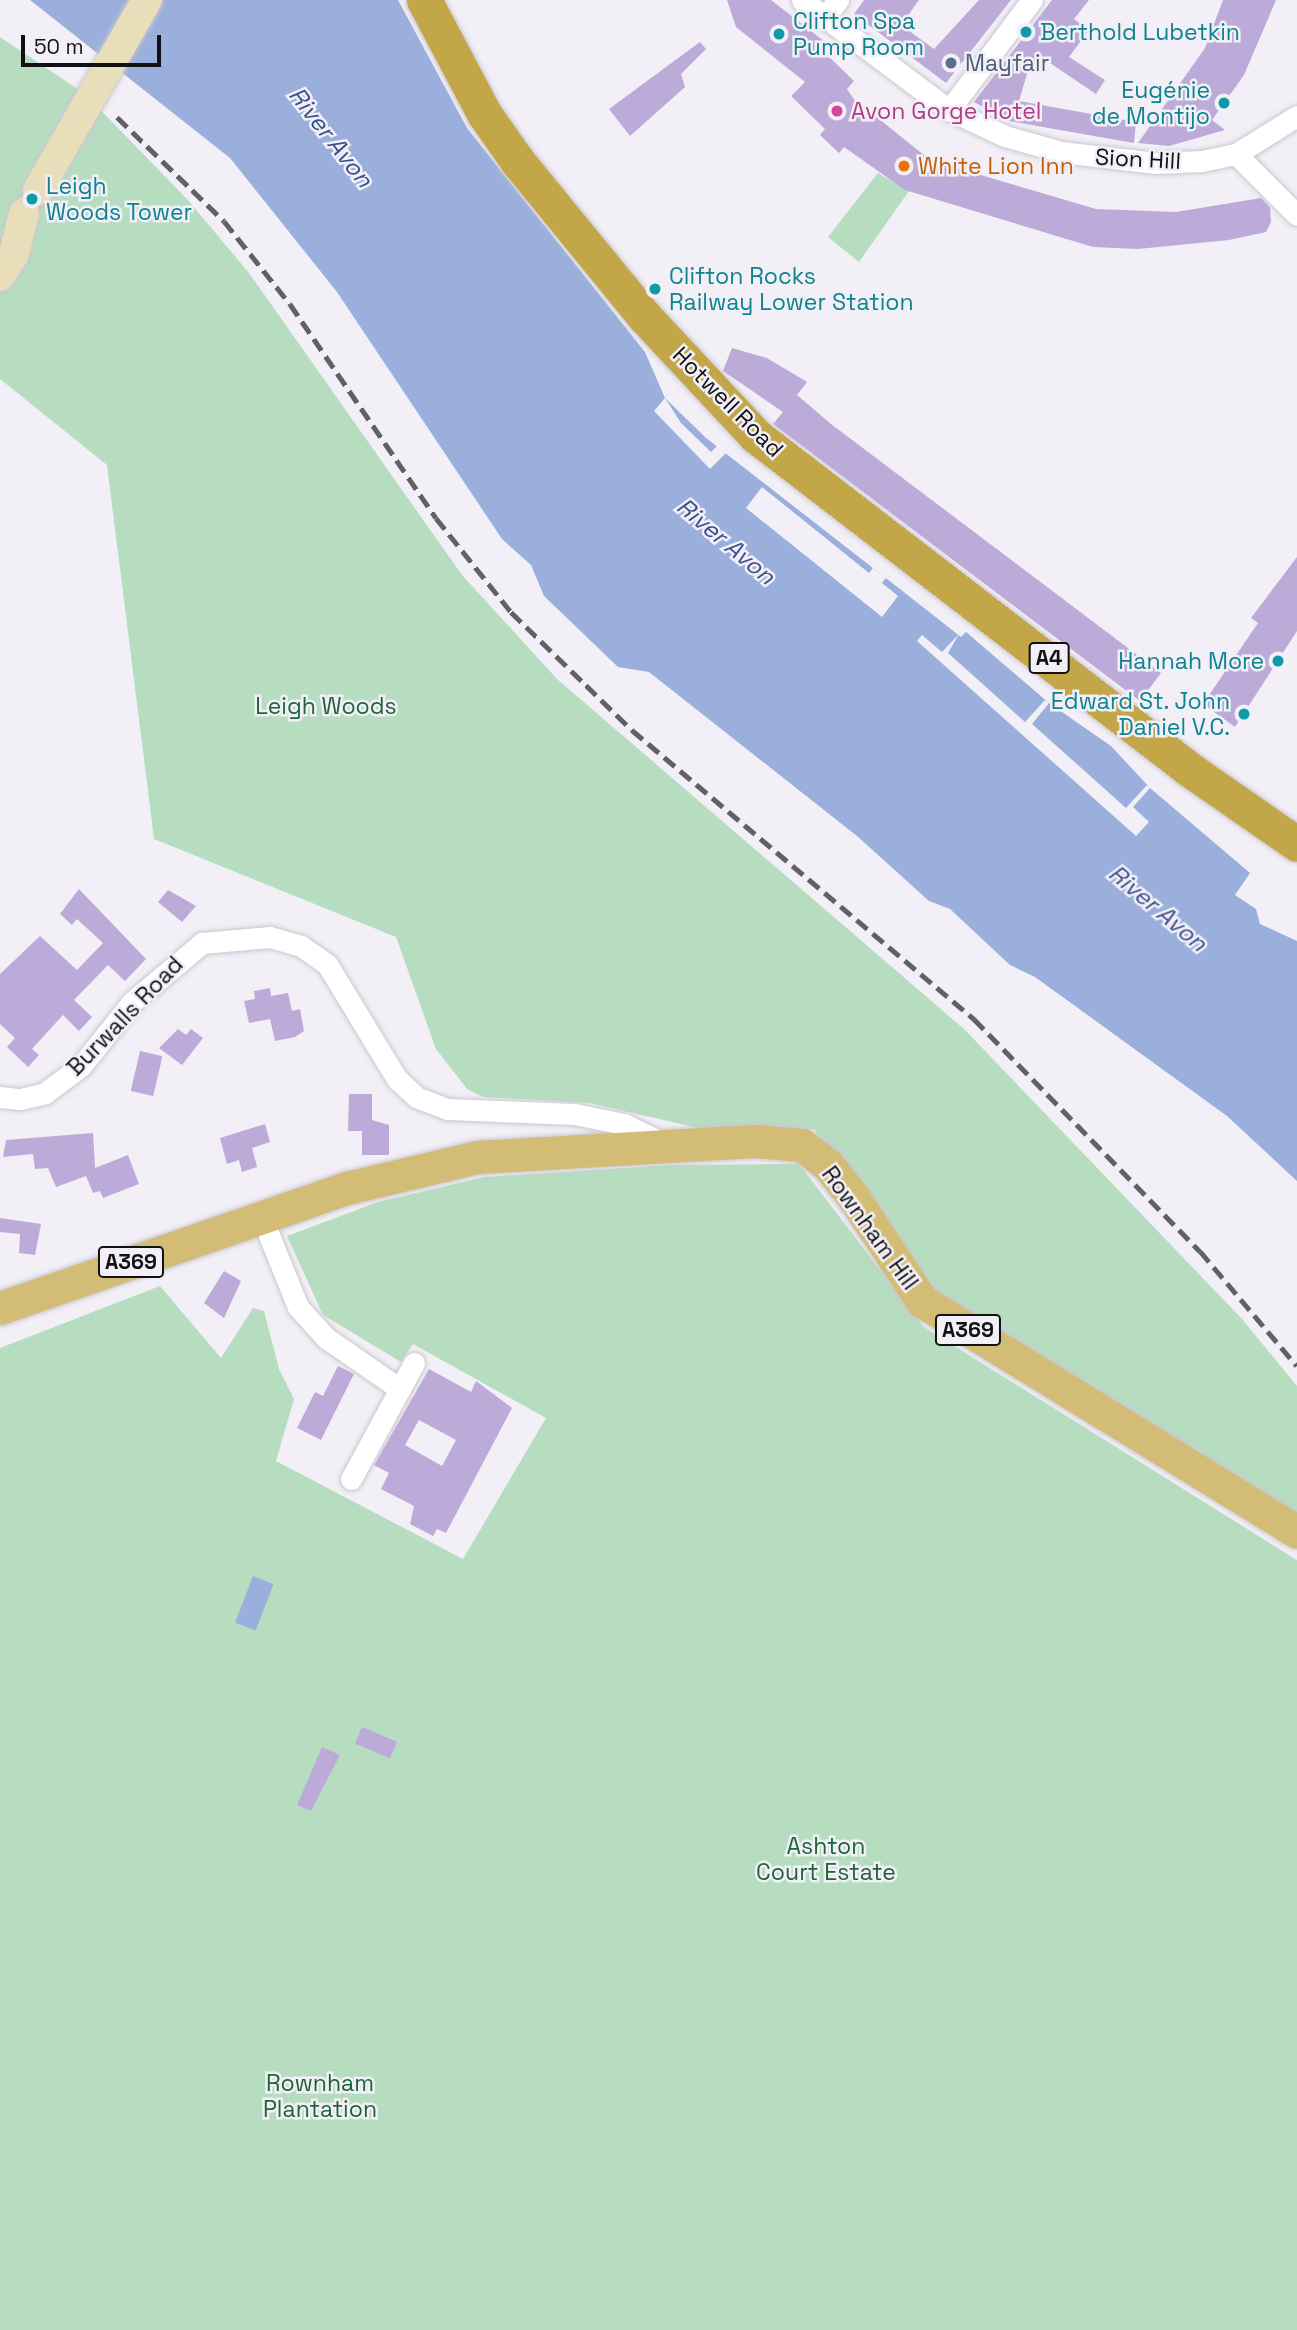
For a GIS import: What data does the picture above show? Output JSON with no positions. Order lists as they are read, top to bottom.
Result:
{
  "streets": {
    "highway": ["Hotwell Road", "A4"],
    "main road": ["Rownham Hill", "A369"],
    "street": ["Sion Hill", "Burwalls Road"]
  },
  "crossings": [
    ["Burwalls Road", "Rownham Hill"]
  ],
  "water": ["River Avon"],
  "parks": ["Leigh Woods", "Ashton Court Estate", "Rownham Plantation"],
  "places": [
    "Berthold Lubetkin",
    "Clifton Spa Pump Room",
    "Mayfair",
    "Eugénie de Montijo",
    "Avon Gorge Hotel",
    "White Lion Inn",
    "Leigh Woods Tower",
    "Clifton Rocks Railway Lower Station",
    "Hannah More",
    "Edward St. John Daniel V.C."
  ],
  "scale_bar": "50 m"
}
